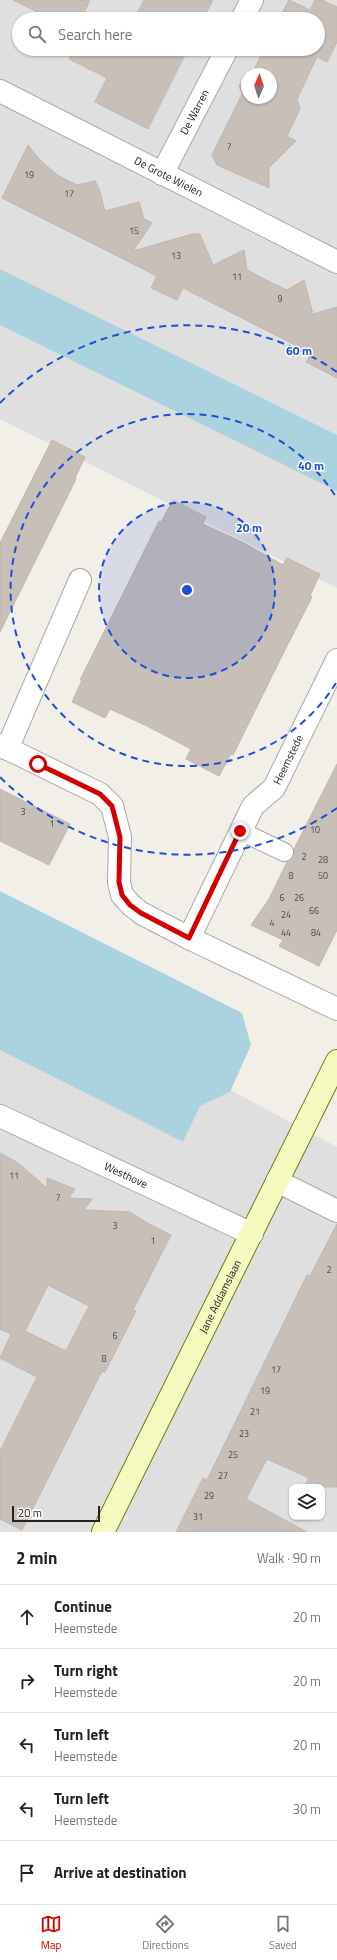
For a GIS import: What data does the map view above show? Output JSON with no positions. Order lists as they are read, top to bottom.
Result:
{
  "streets": {
    "street": [
      "De Warren",
      "De Grote Wielen",
      "Heemstede",
      "Westhove",
      "Jane Addamslaan"
    ]
  },
  "crossings": [
    ["De Warren", "De Grote Wielen"],
    ["Westhove", "Jane Addamslaan"]
  ],
  "house_numbers": [
    "7",
    "19",
    "17",
    "15",
    "13",
    "11",
    "9",
    "3",
    "1",
    "10",
    "2",
    "28",
    "8",
    "50",
    "6",
    "26",
    "66",
    "24",
    "4",
    "44",
    "84",
    "11",
    "7",
    "3",
    "1",
    "2",
    "6",
    "8",
    "17",
    "19",
    "21",
    "23",
    "25",
    "27",
    "29",
    "31"
  ],
  "scale_bar": "20 m",
  "north": "top",
  "page": {
    "search": "Search here",
    "scale": "20 m",
    "heading": ["2 min", "Walk · 90 m"],
    "list": [
      ["Continue", "Heemstede", "20 m"],
      ["Turn right", "Heemstede", "20 m"],
      ["Turn left", "Heemstede", "20 m"],
      ["Turn left", "Heemstede", "30 m"],
      "Arrive at destination"
    ],
    "nav": ["Map", "Directions", "Saved"]
  },
  "rings": ["60 m", "40 m", "20 m"]
}
